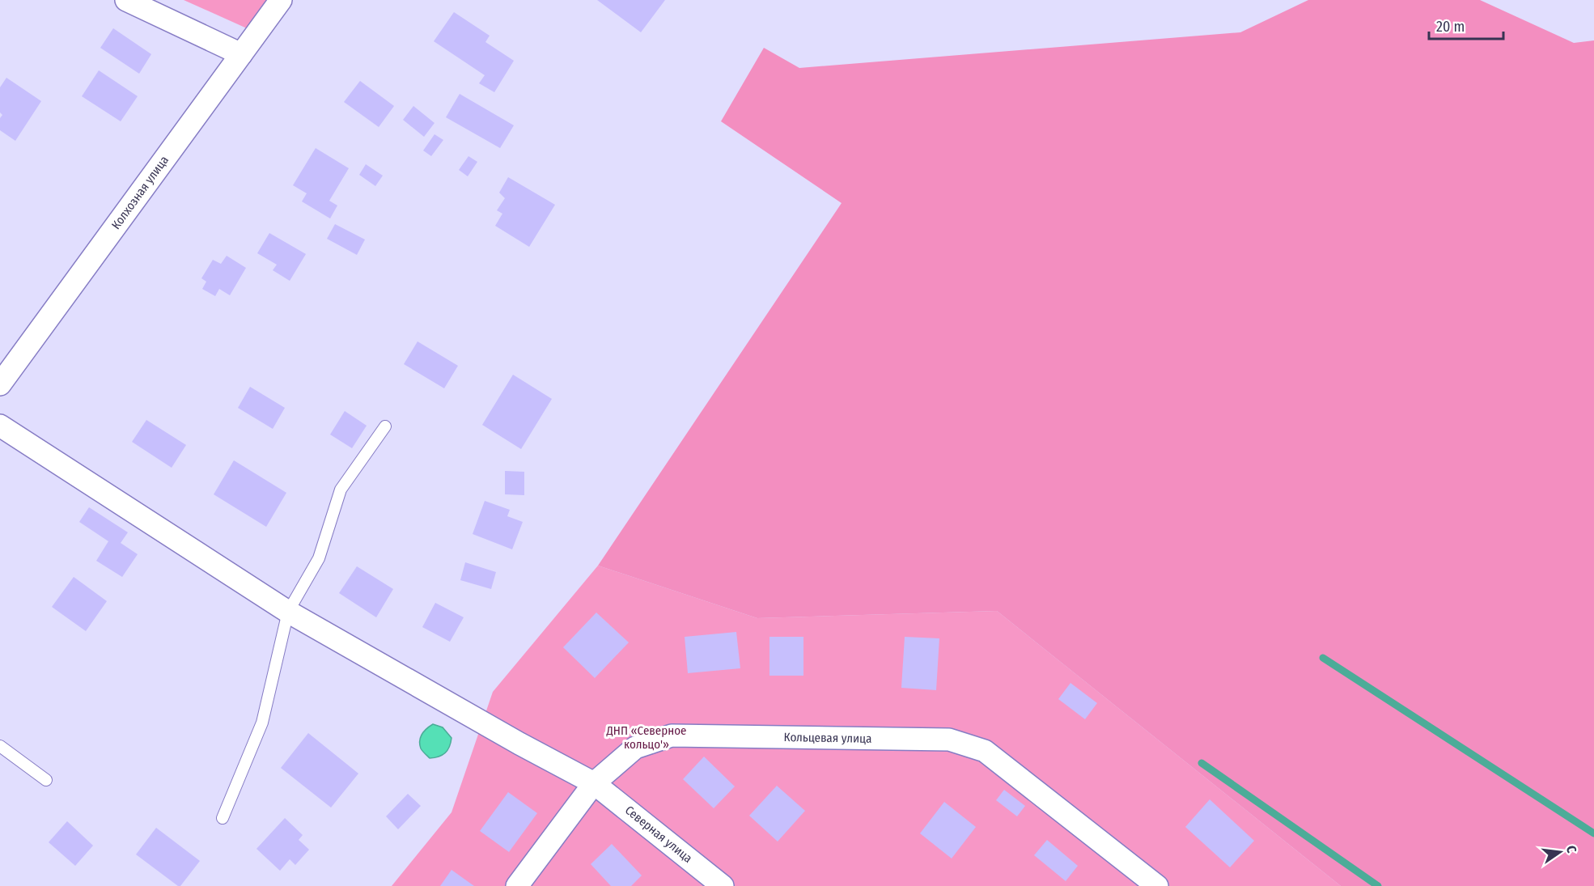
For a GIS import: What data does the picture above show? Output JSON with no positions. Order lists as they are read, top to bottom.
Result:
{
  "streets": {
    "street": ["Колхозная улица", "Кольцевая улица", "Северная улица"]
  },
  "crossings": [
    ["Кольцевая улица", "Северная улица"]
  ],
  "parks": ["ДНП «Северное кольцо'»"],
  "scale_bar": "20 m",
  "north": "right"
}
